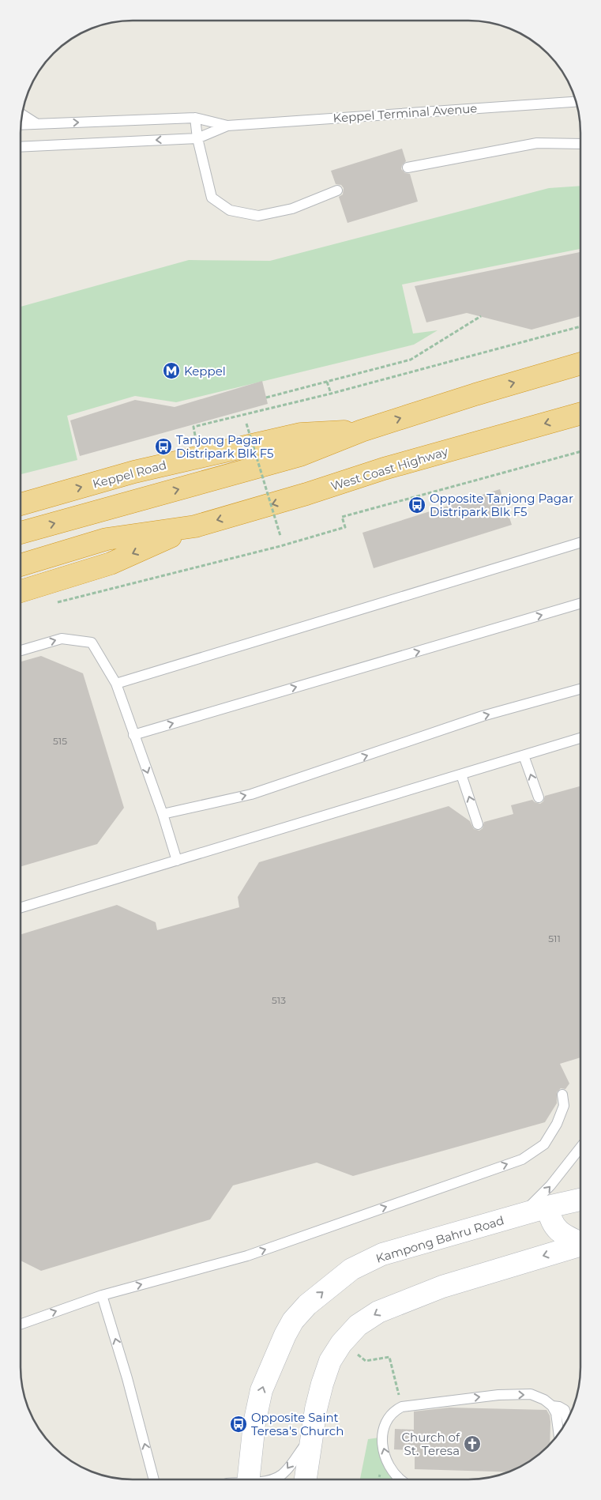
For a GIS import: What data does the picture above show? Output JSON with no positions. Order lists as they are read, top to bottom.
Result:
{
  "streets": {
    "highway": ["West Coast Highway", "Keppel Road"],
    "main road": ["Kampong Bahru Road"],
    "lane": ["Keppel Terminal Avenue"]
  },
  "places": {
    "metro station": ["Keppel"],
    "bus stop": ["Tanjong Pagar Distripark Blk F5", "Opposite Tanjong Pagar Distripark Blk F5", "Opposite Saint Teresa's Church"],
    "church": ["Church of St. Teresa"]
  },
  "house_numbers": ["515", "511", "513"]
}
